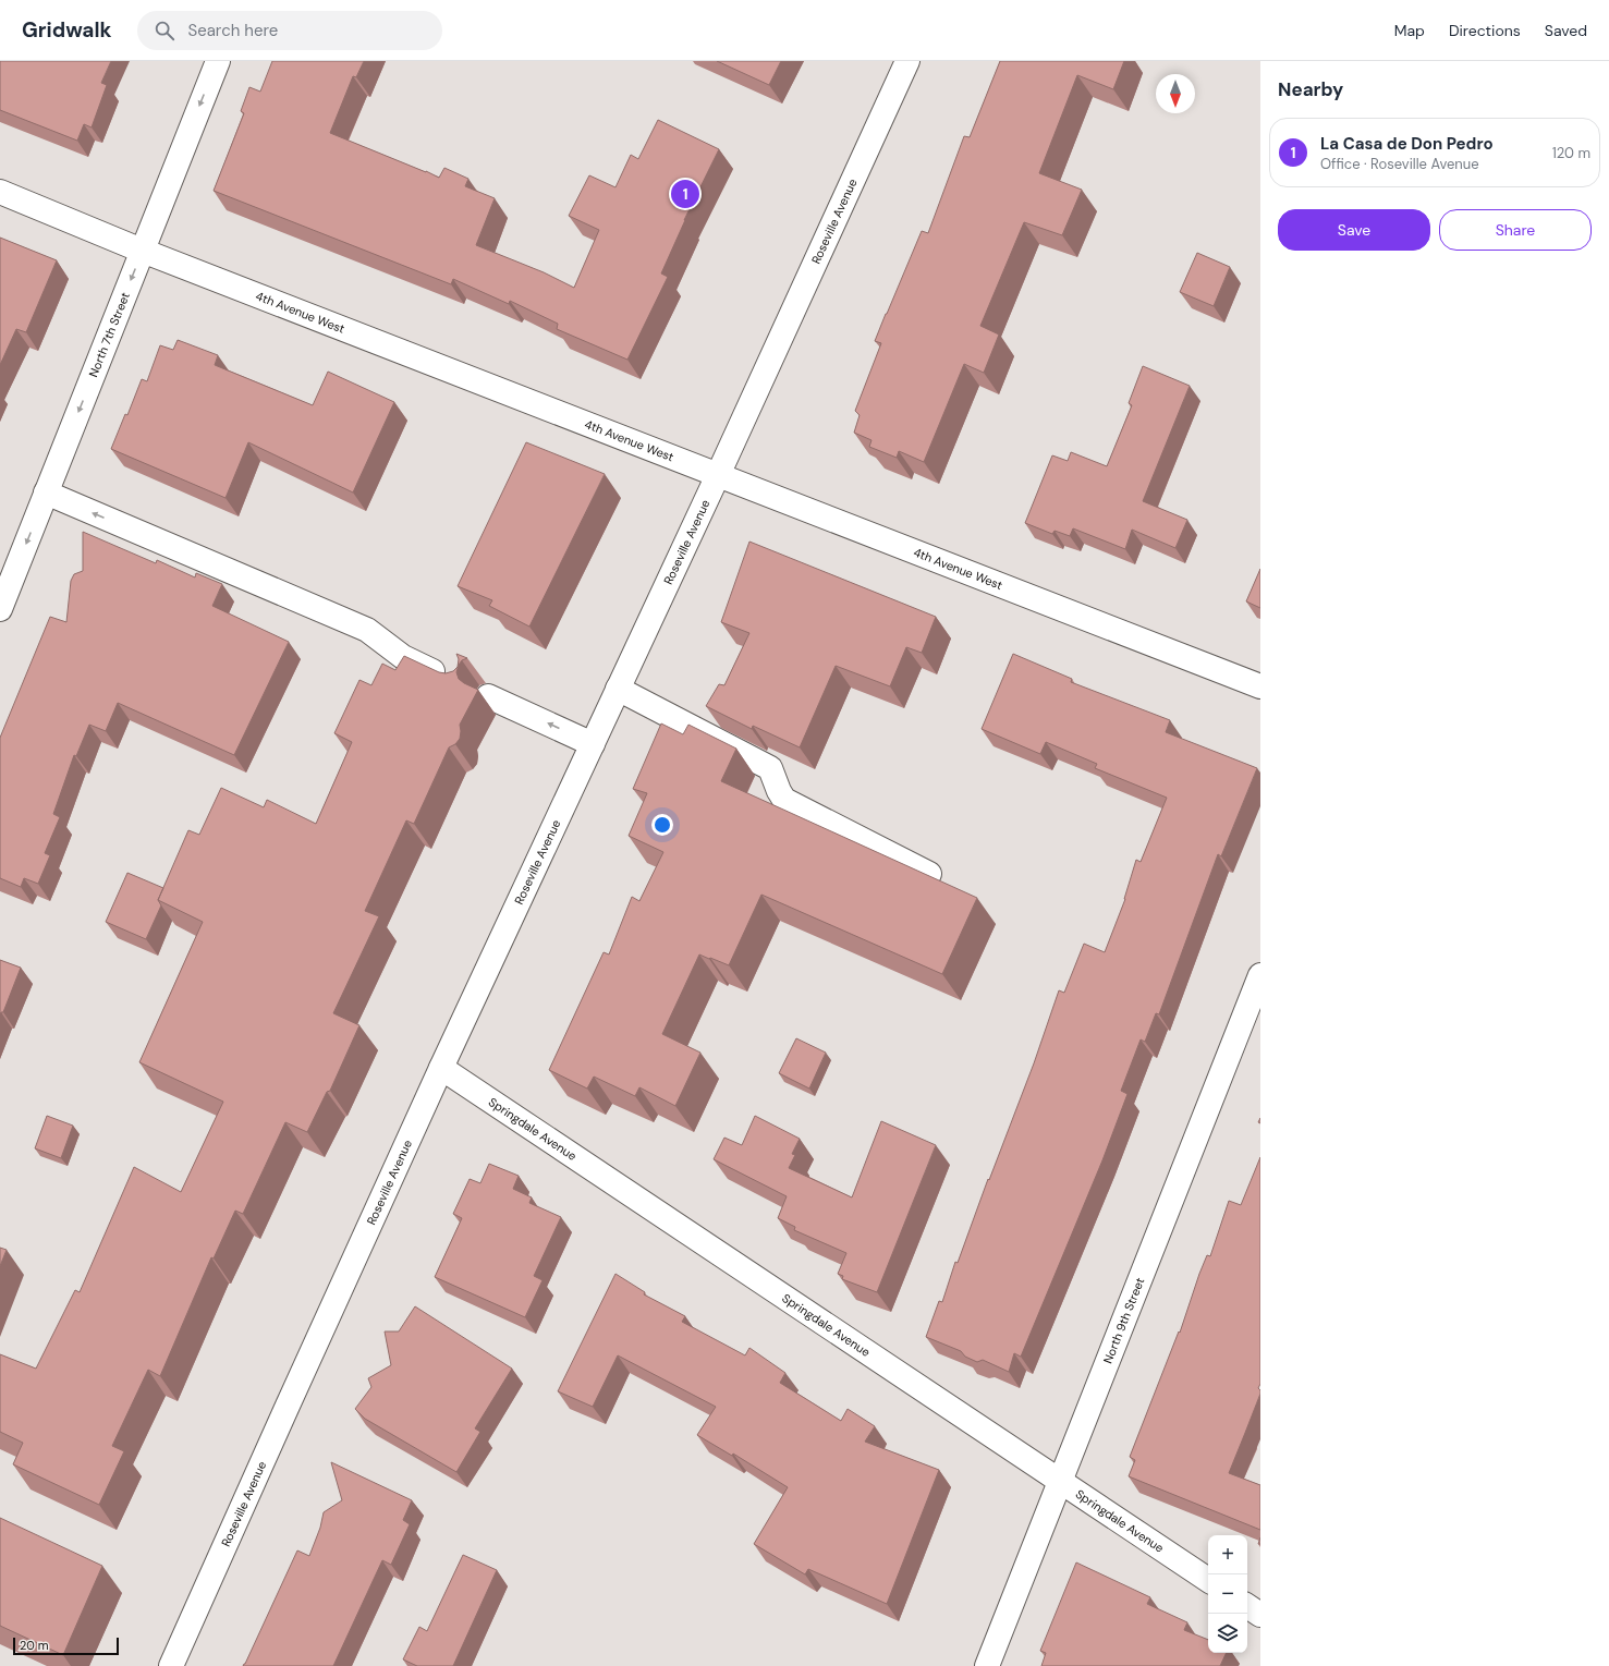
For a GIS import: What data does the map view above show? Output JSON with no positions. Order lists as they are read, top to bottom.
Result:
{
  "streets": {
    "street": [
      "Roseville Avenue",
      "4th Avenue West",
      "North 7th Street",
      "Springdale Avenue",
      "North 9th Street"
    ]
  },
  "crossings": [
    ["Roseville Avenue", "4th Avenue West"],
    ["Roseville Avenue", "Springdale Avenue"],
    ["4th Avenue West", "North 7th Street"],
    ["Springdale Avenue", "North 9th Street"]
  ],
  "one_way": ["North 7th Street"],
  "scale_bar": "20 m",
  "north": "bottom",
  "page": {
    "header": "Gridwalk",
    "search": "Search here",
    "nav": ["Map", "Directions", "Saved"],
    "heading": "Nearby",
    "list": [
      {
        "mark": "1",
        "name": "La Casa de Don Pedro",
        "note": "Office · Roseville Avenue",
        "value": "120 m"
      }
    ],
    "pins": "1",
    "buttons": ["Save", "Share"],
    "map_buttons": ["+", "−"],
    "scale": "20 m"
  }
}
